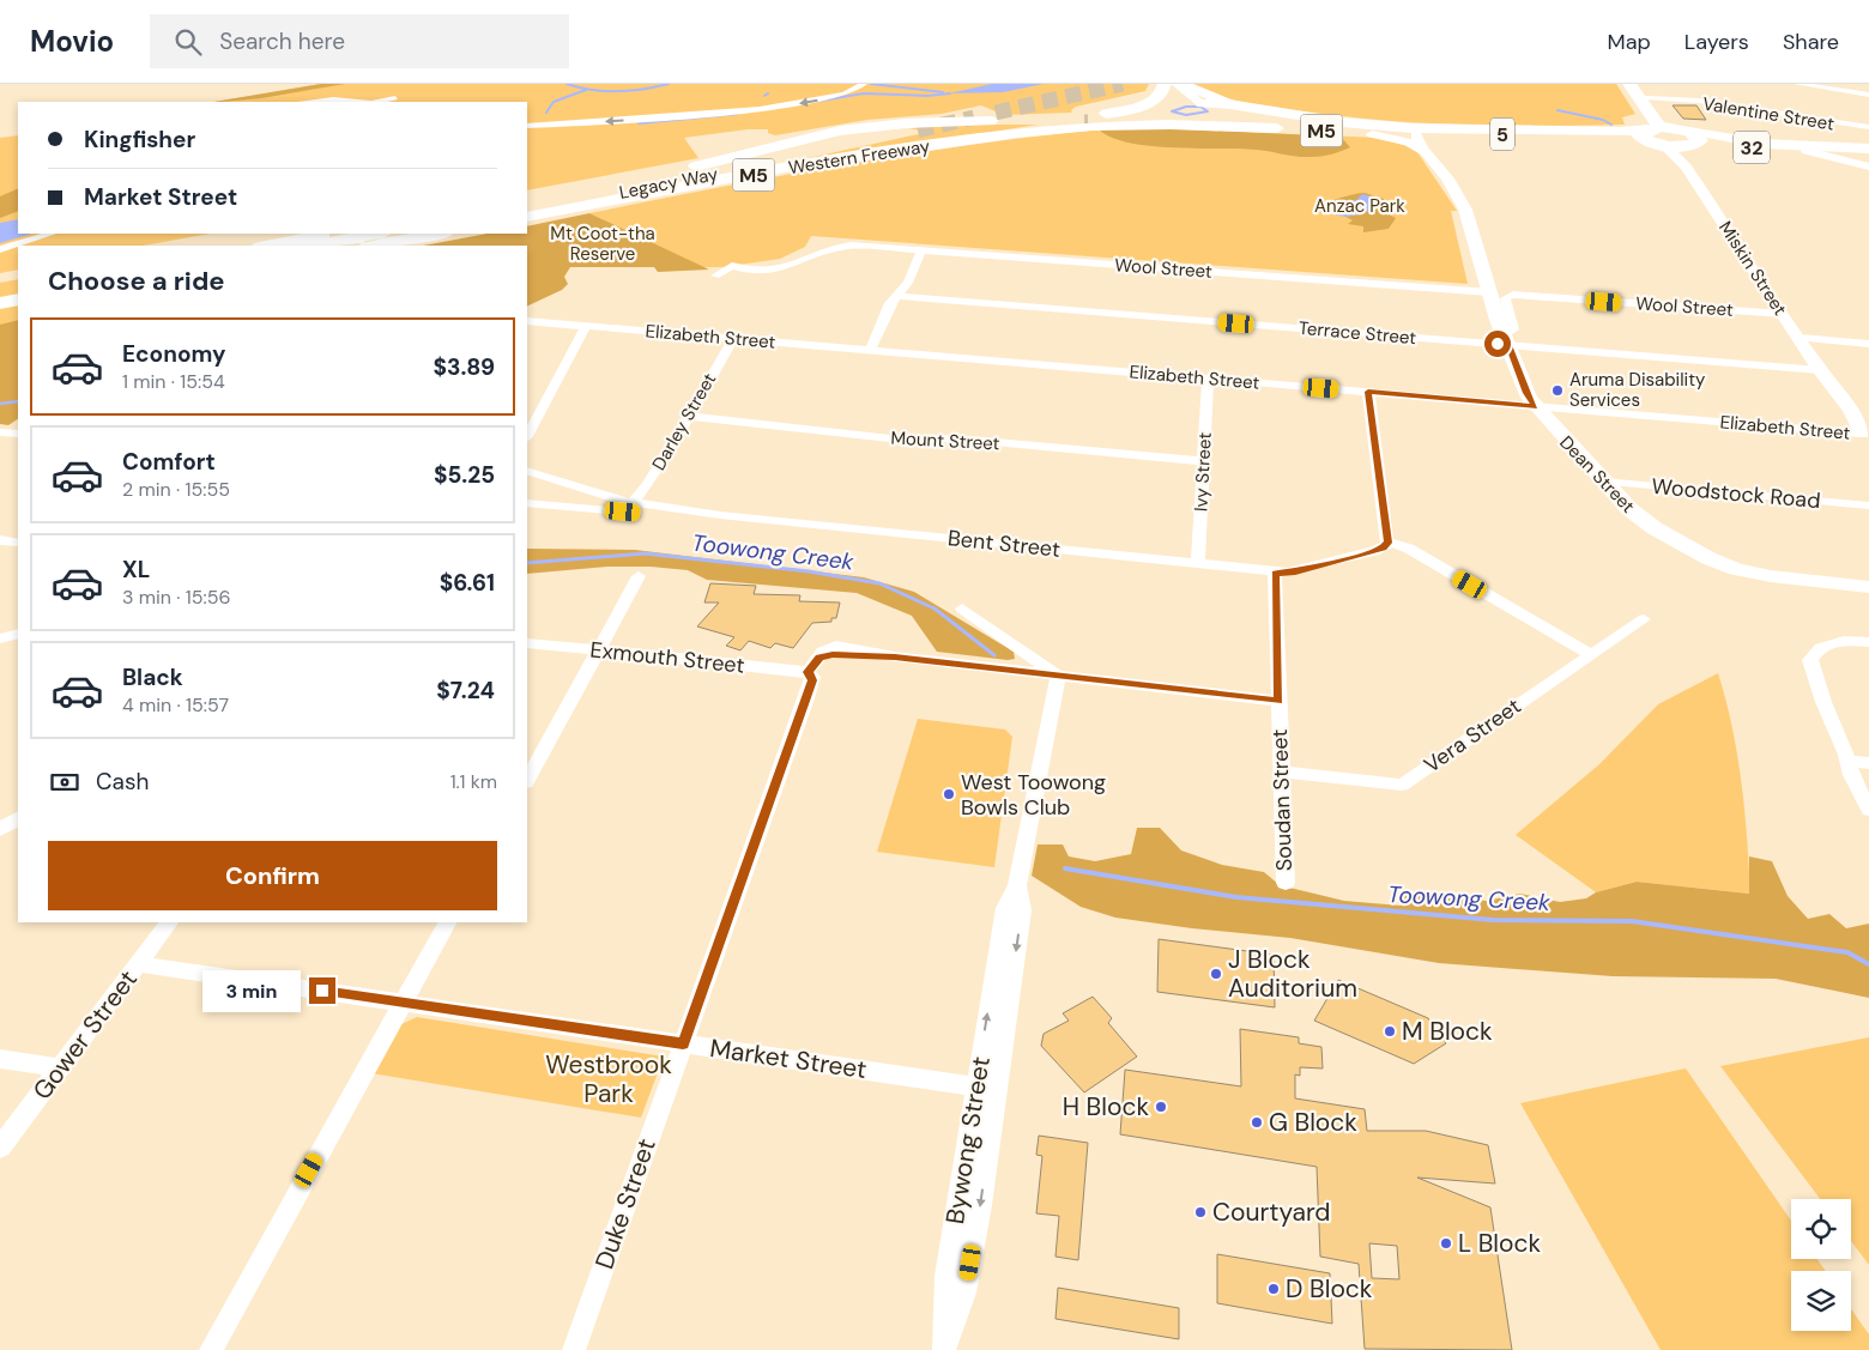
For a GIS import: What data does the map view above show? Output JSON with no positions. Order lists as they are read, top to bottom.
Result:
{
  "streets": {
    "highway": [
      "M5",
      "5",
      "Western Freeway",
      "Legacy Way"
    ],
    "main road": ["32"],
    "street": [
      "Valentine Street",
      "Wool Street",
      "Miskin Street",
      "Terrace Street",
      "Elizabeth Street",
      "Darley Street",
      "Mount Street",
      "Ivy Street",
      "Dean Street",
      "Woodstock Road",
      "Bent Street",
      "Exmouth Street",
      "Vera Street",
      "Soudan Street",
      "Gower Street",
      "Market Street",
      "Bywong Street",
      "Duke Street"
    ]
  },
  "crossings": [
    ["Valentine Street", "5"],
    ["5", "Western Freeway"],
    ["5", "Dean Street"],
    ["Wool Street", "Miskin Street"],
    ["Wool Street", "Terrace Street"],
    ["Wool Street", "Dean Street"],
    ["Miskin Street", "Terrace Street"],
    ["Miskin Street", "Elizabeth Street"],
    ["Terrace Street", "Dean Street"],
    ["Elizabeth Street", "Darley Street"],
    ["Elizabeth Street", "Ivy Street"],
    ["Elizabeth Street", "Dean Street"],
    ["Darley Street", "Mount Street"],
    ["Darley Street", "Bent Street"],
    ["Mount Street", "Ivy Street"],
    ["Ivy Street", "Bent Street"],
    ["Dean Street", "Woodstock Road"],
    ["Bent Street", "Soudan Street"],
    ["Exmouth Street", "Duke Street"],
    ["Vera Street", "Soudan Street"],
    ["Gower Street", "Market Street"],
    ["Market Street", "Bywong Street"],
    ["Market Street", "Duke Street"]
  ],
  "water": ["Toowong Creek"],
  "parks": ["Anzac Park", "Mt Coot-tha Reserve", "Westbrook Park"],
  "places": [
    "Aruma Disability Services",
    "West Toowong Bowls Club",
    "J Block Auditorium",
    "M Block",
    "H Block",
    "G Block",
    "Courtyard",
    "L Block",
    "D Block"
  ],
  "page": {
    "header": "Movio",
    "search": "Search here",
    "nav": ["Map", "Layers", "Share"],
    "banner": ["Kingfisher", "Market Street"],
    "heading": "Choose a ride",
    "list": [
      {
        "name": "Economy",
        "note": "1 min · 15:54",
        "value": "$3.89"
      },
      {
        "name": "Comfort",
        "note": "2 min · 15:55",
        "value": "$5.25"
      },
      {
        "name": "XL",
        "note": "3 min · 15:56",
        "value": "$6.61"
      },
      {
        "name": "Black",
        "note": "4 min · 15:57",
        "value": "$7.24"
      }
    ],
    "pay": ["Cash", "1.1 km"],
    "buttons": "Confirm",
    "bubble": "3 min"
  }
}
